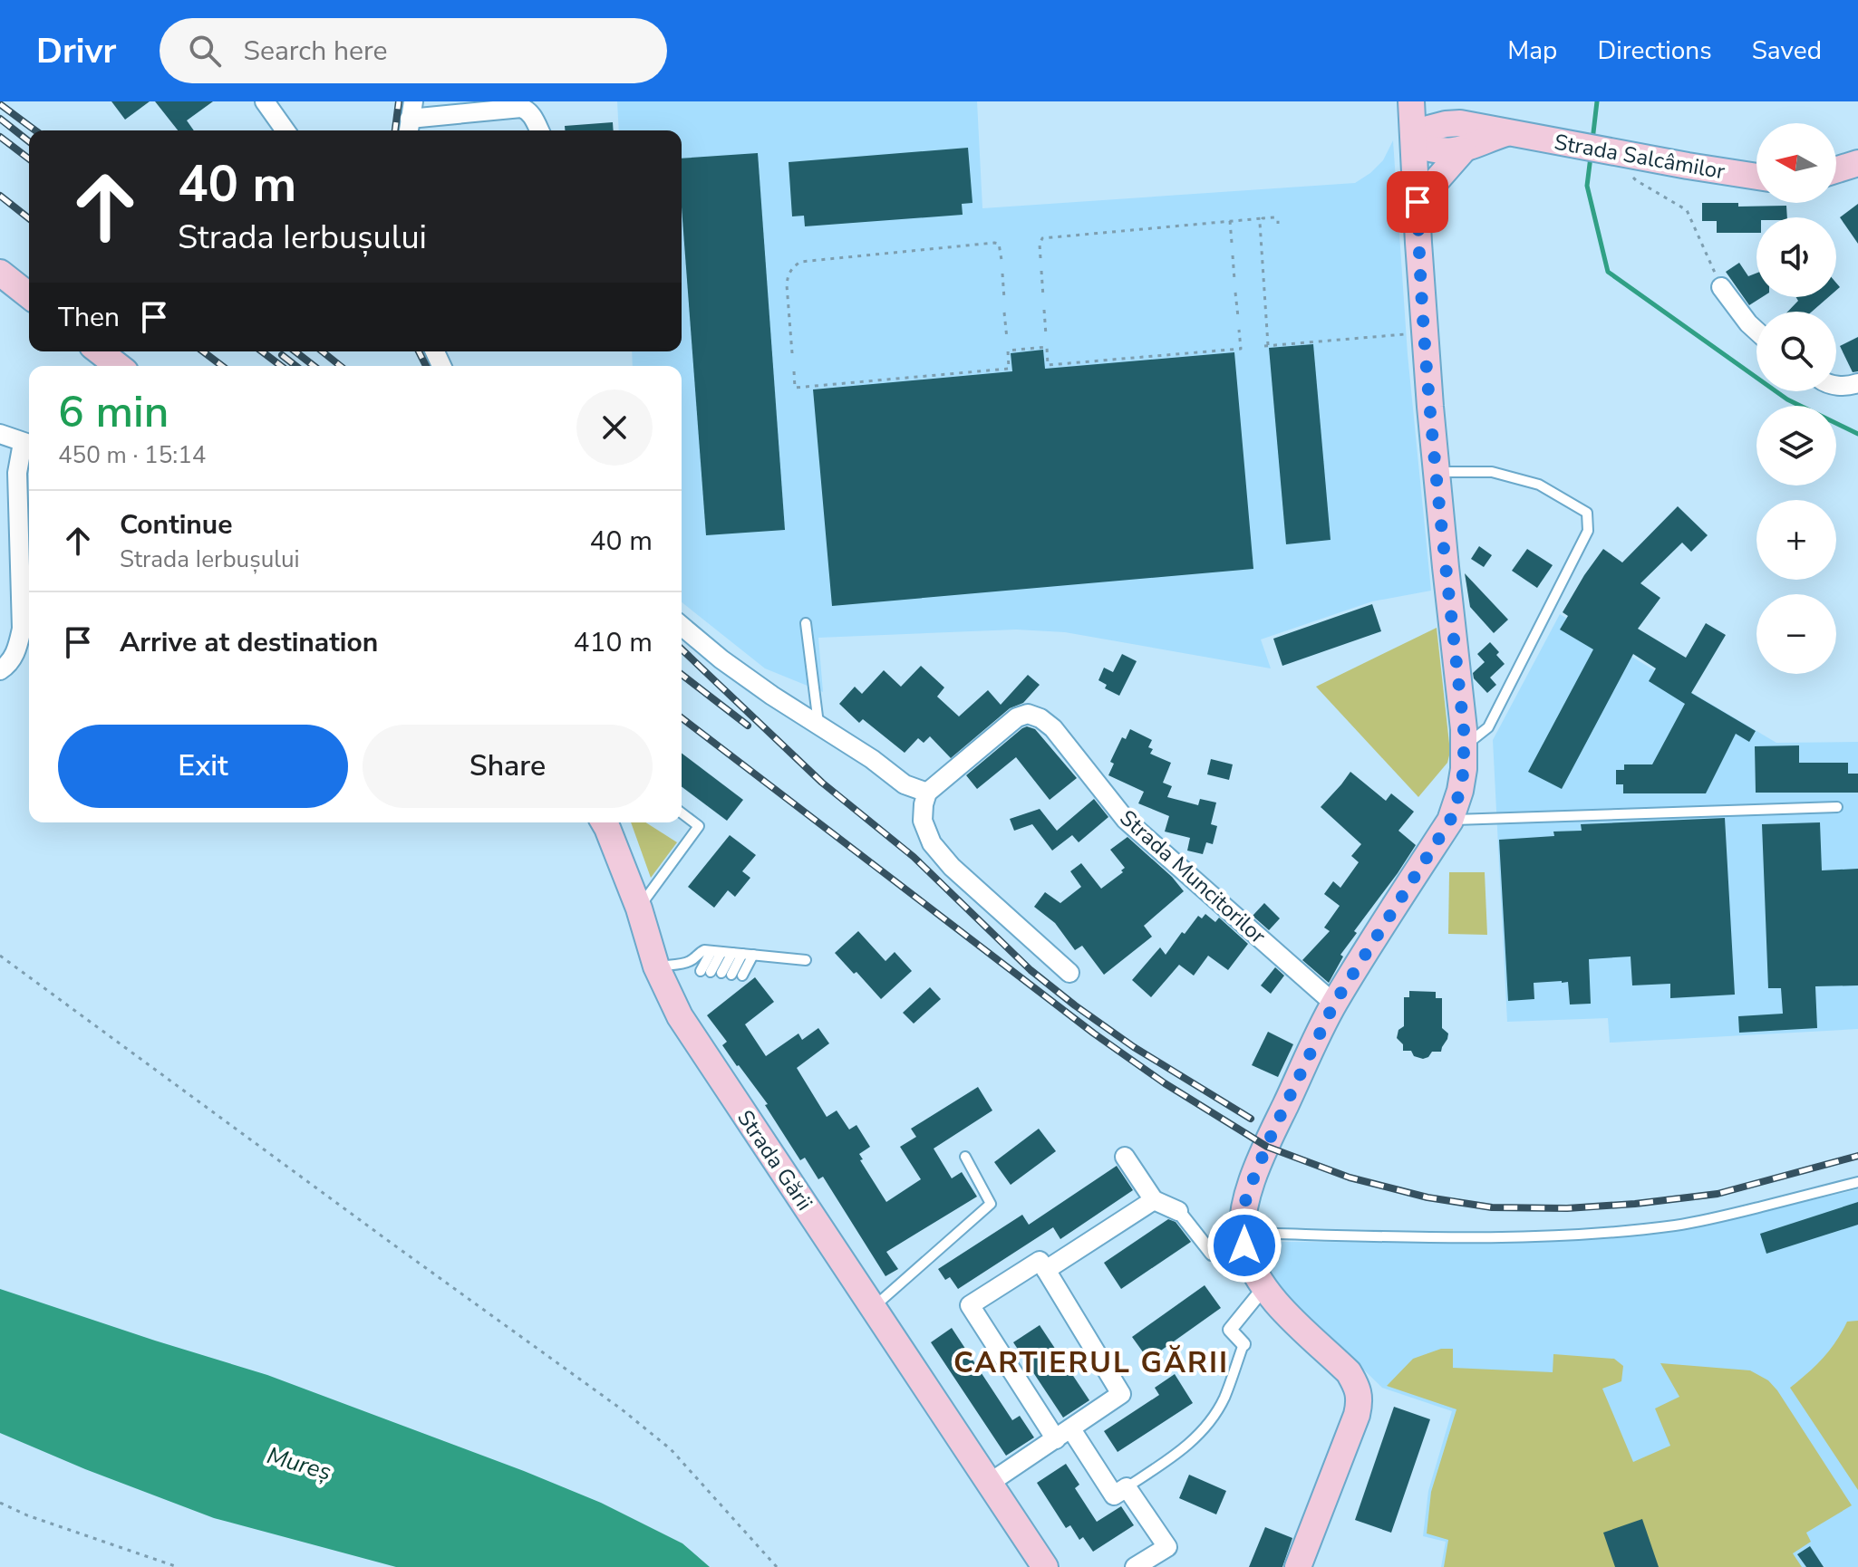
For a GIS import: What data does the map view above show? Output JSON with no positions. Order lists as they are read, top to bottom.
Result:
{
  "streets": {
    "main road": ["Strada Salcâmilor", "Strada Gării"],
    "street": ["Strada Muncitorilor"]
  },
  "districts": ["CARTIERUL GĂRII"],
  "water": ["Mureș"],
  "north": "left",
  "page": {
    "header": "Drivr",
    "search": "Search here",
    "nav": ["Map", "Directions", "Saved"],
    "map_buttons": ["+", "−"],
    "turn": ["40 m", "Strada Ierbușului"],
    "then": "Then",
    "heading": ["6 min", "450 m · 15:14"],
    "list": [
      {
        "name": "Continue",
        "note": "Strada Ierbușului",
        "value": "40 m"
      },
      {
        "name": "Arrive at destination",
        "value": "410 m"
      }
    ],
    "buttons": ["Exit", "Share"]
  }
}
